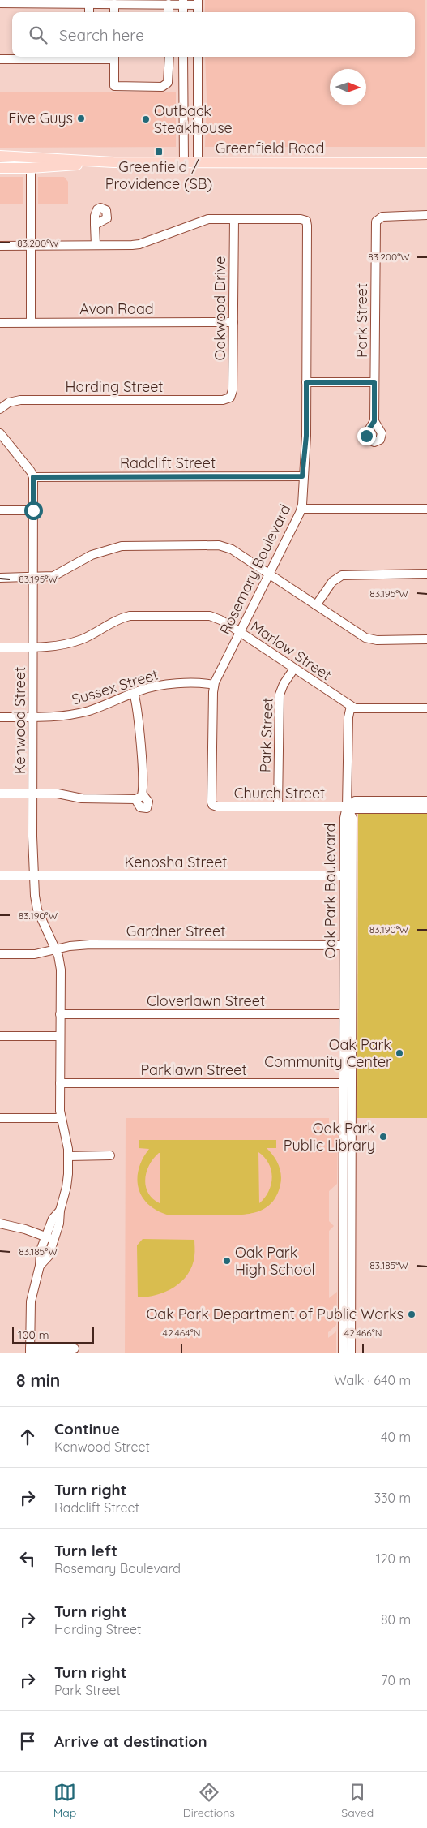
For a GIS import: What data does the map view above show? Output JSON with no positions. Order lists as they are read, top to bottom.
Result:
{
  "streets": {
    "main road": ["Greenfield Road"],
    "street": [
      "Oakwood Drive",
      "Avon Road",
      "Park Street",
      "Harding Street",
      "Radclift Street",
      "Rosemary Boulevard",
      "Marlow Street",
      "Sussex Street",
      "Kenwood Street",
      "Church Street",
      "Kenosha Street",
      "Oak Park Boulevard",
      "Gardner Street",
      "Cloverlawn Street",
      "Parklawn Street"
    ]
  },
  "crossings": [
    ["Oakwood Drive", "Avon Road"],
    ["Oakwood Drive", "Harding Street"],
    ["Oakwood Drive", "Rosemary Boulevard"],
    ["Park Street", "Marlow Street"],
    ["Park Street", "Church Street"],
    ["Radclift Street", "Rosemary Boulevard"],
    ["Radclift Street", "Kenwood Street"],
    ["Rosemary Boulevard", "Marlow Street"],
    ["Rosemary Boulevard", "Sussex Street"],
    ["Rosemary Boulevard", "Church Street"],
    ["Marlow Street", "Kenwood Street"],
    ["Marlow Street", "Oak Park Boulevard"],
    ["Sussex Street", "Kenwood Street"],
    ["Kenwood Street", "Kenosha Street"],
    ["Kenwood Street", "Gardner Street"],
    ["Kenwood Street", "Cloverlawn Street"],
    ["Kenwood Street", "Parklawn Street"],
    ["Church Street", "Oak Park Boulevard"],
    ["Kenosha Street", "Oak Park Boulevard"],
    ["Oak Park Boulevard", "Gardner Street"],
    ["Oak Park Boulevard", "Cloverlawn Street"],
    ["Oak Park Boulevard", "Parklawn Street"]
  ],
  "places": {
    "other": [
      "Five Guys",
      "Outback Steakhouse",
      "Oak Park Community Center",
      "Oak Park Public Library",
      "Oak Park High School",
      "Oak Park Department of Public Works"
    ],
    "transit": ["Greenfield / Providence (SB)"]
  },
  "scale_bar": "100 m",
  "north": "right",
  "page": {
    "search": "Search here",
    "scale": "100 m",
    "heading": ["8 min", "Walk · 640 m"],
    "list": [
      ["Continue", "Kenwood Street", "40 m"],
      ["Turn right", "Radclift Street", "330 m"],
      ["Turn left", "Rosemary Boulevard", "120 m"],
      ["Turn right", "Harding Street", "80 m"],
      ["Turn right", "Park Street", "70 m"],
      "Arrive at destination"
    ],
    "nav": ["Map", "Directions", "Saved"]
  },
  "coordinates": [
    "83.200°W",
    "83.195°W",
    "83.190°W",
    "83.185°W",
    "42.464°N",
    "42.466°N"
  ]
}
